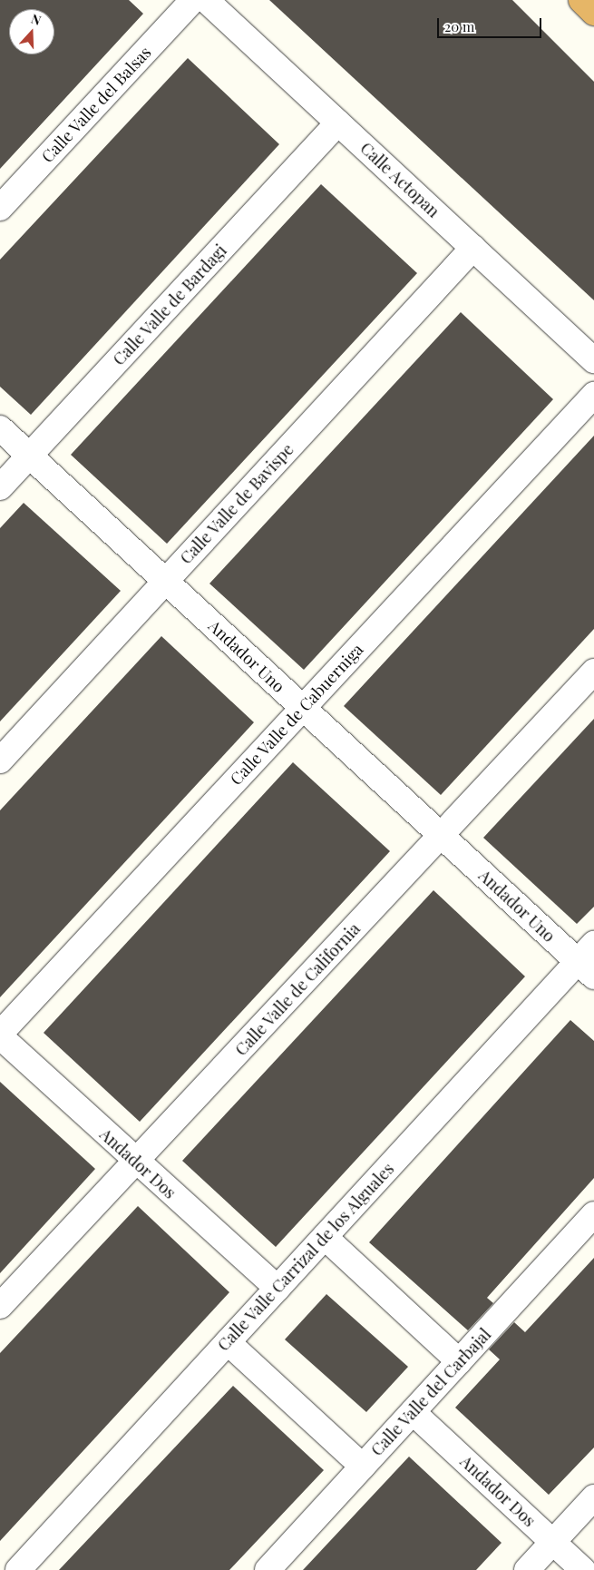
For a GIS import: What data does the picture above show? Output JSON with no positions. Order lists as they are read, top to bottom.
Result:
{
  "streets": {
    "street": [
      "Calle Valle del Balsas",
      "Calle Actopan",
      "Calle Valle de Bardagi",
      "Calle Valle de Bavispe",
      "Andador Uno",
      "Calle Valle de Cabuerniga",
      "Calle Valle de California",
      "Andador Dos",
      "Calle Valle Carrizal de los Alguales",
      "Calle Valle del Carbajal"
    ]
  },
  "crossings": [
    ["Calle Actopan", "Calle Valle de Bardagi"],
    ["Calle Actopan", "Calle Valle de Bavispe"],
    ["Calle Valle de Bardagi", "Andador Uno"],
    ["Calle Valle de Bavispe", "Andador Uno"],
    ["Andador Uno", "Calle Valle de Cabuerniga"],
    ["Andador Uno", "Calle Valle de California"],
    ["Andador Uno", "Calle Valle Carrizal de los Alguales"],
    ["Calle Valle de Cabuerniga", "Andador Dos"],
    ["Calle Valle de California", "Andador Dos"],
    ["Andador Dos", "Calle Valle Carrizal de los Alguales"],
    ["Andador Dos", "Calle Valle del Carbajal"]
  ],
  "scale_bar": "20 m",
  "north": "top"
}
